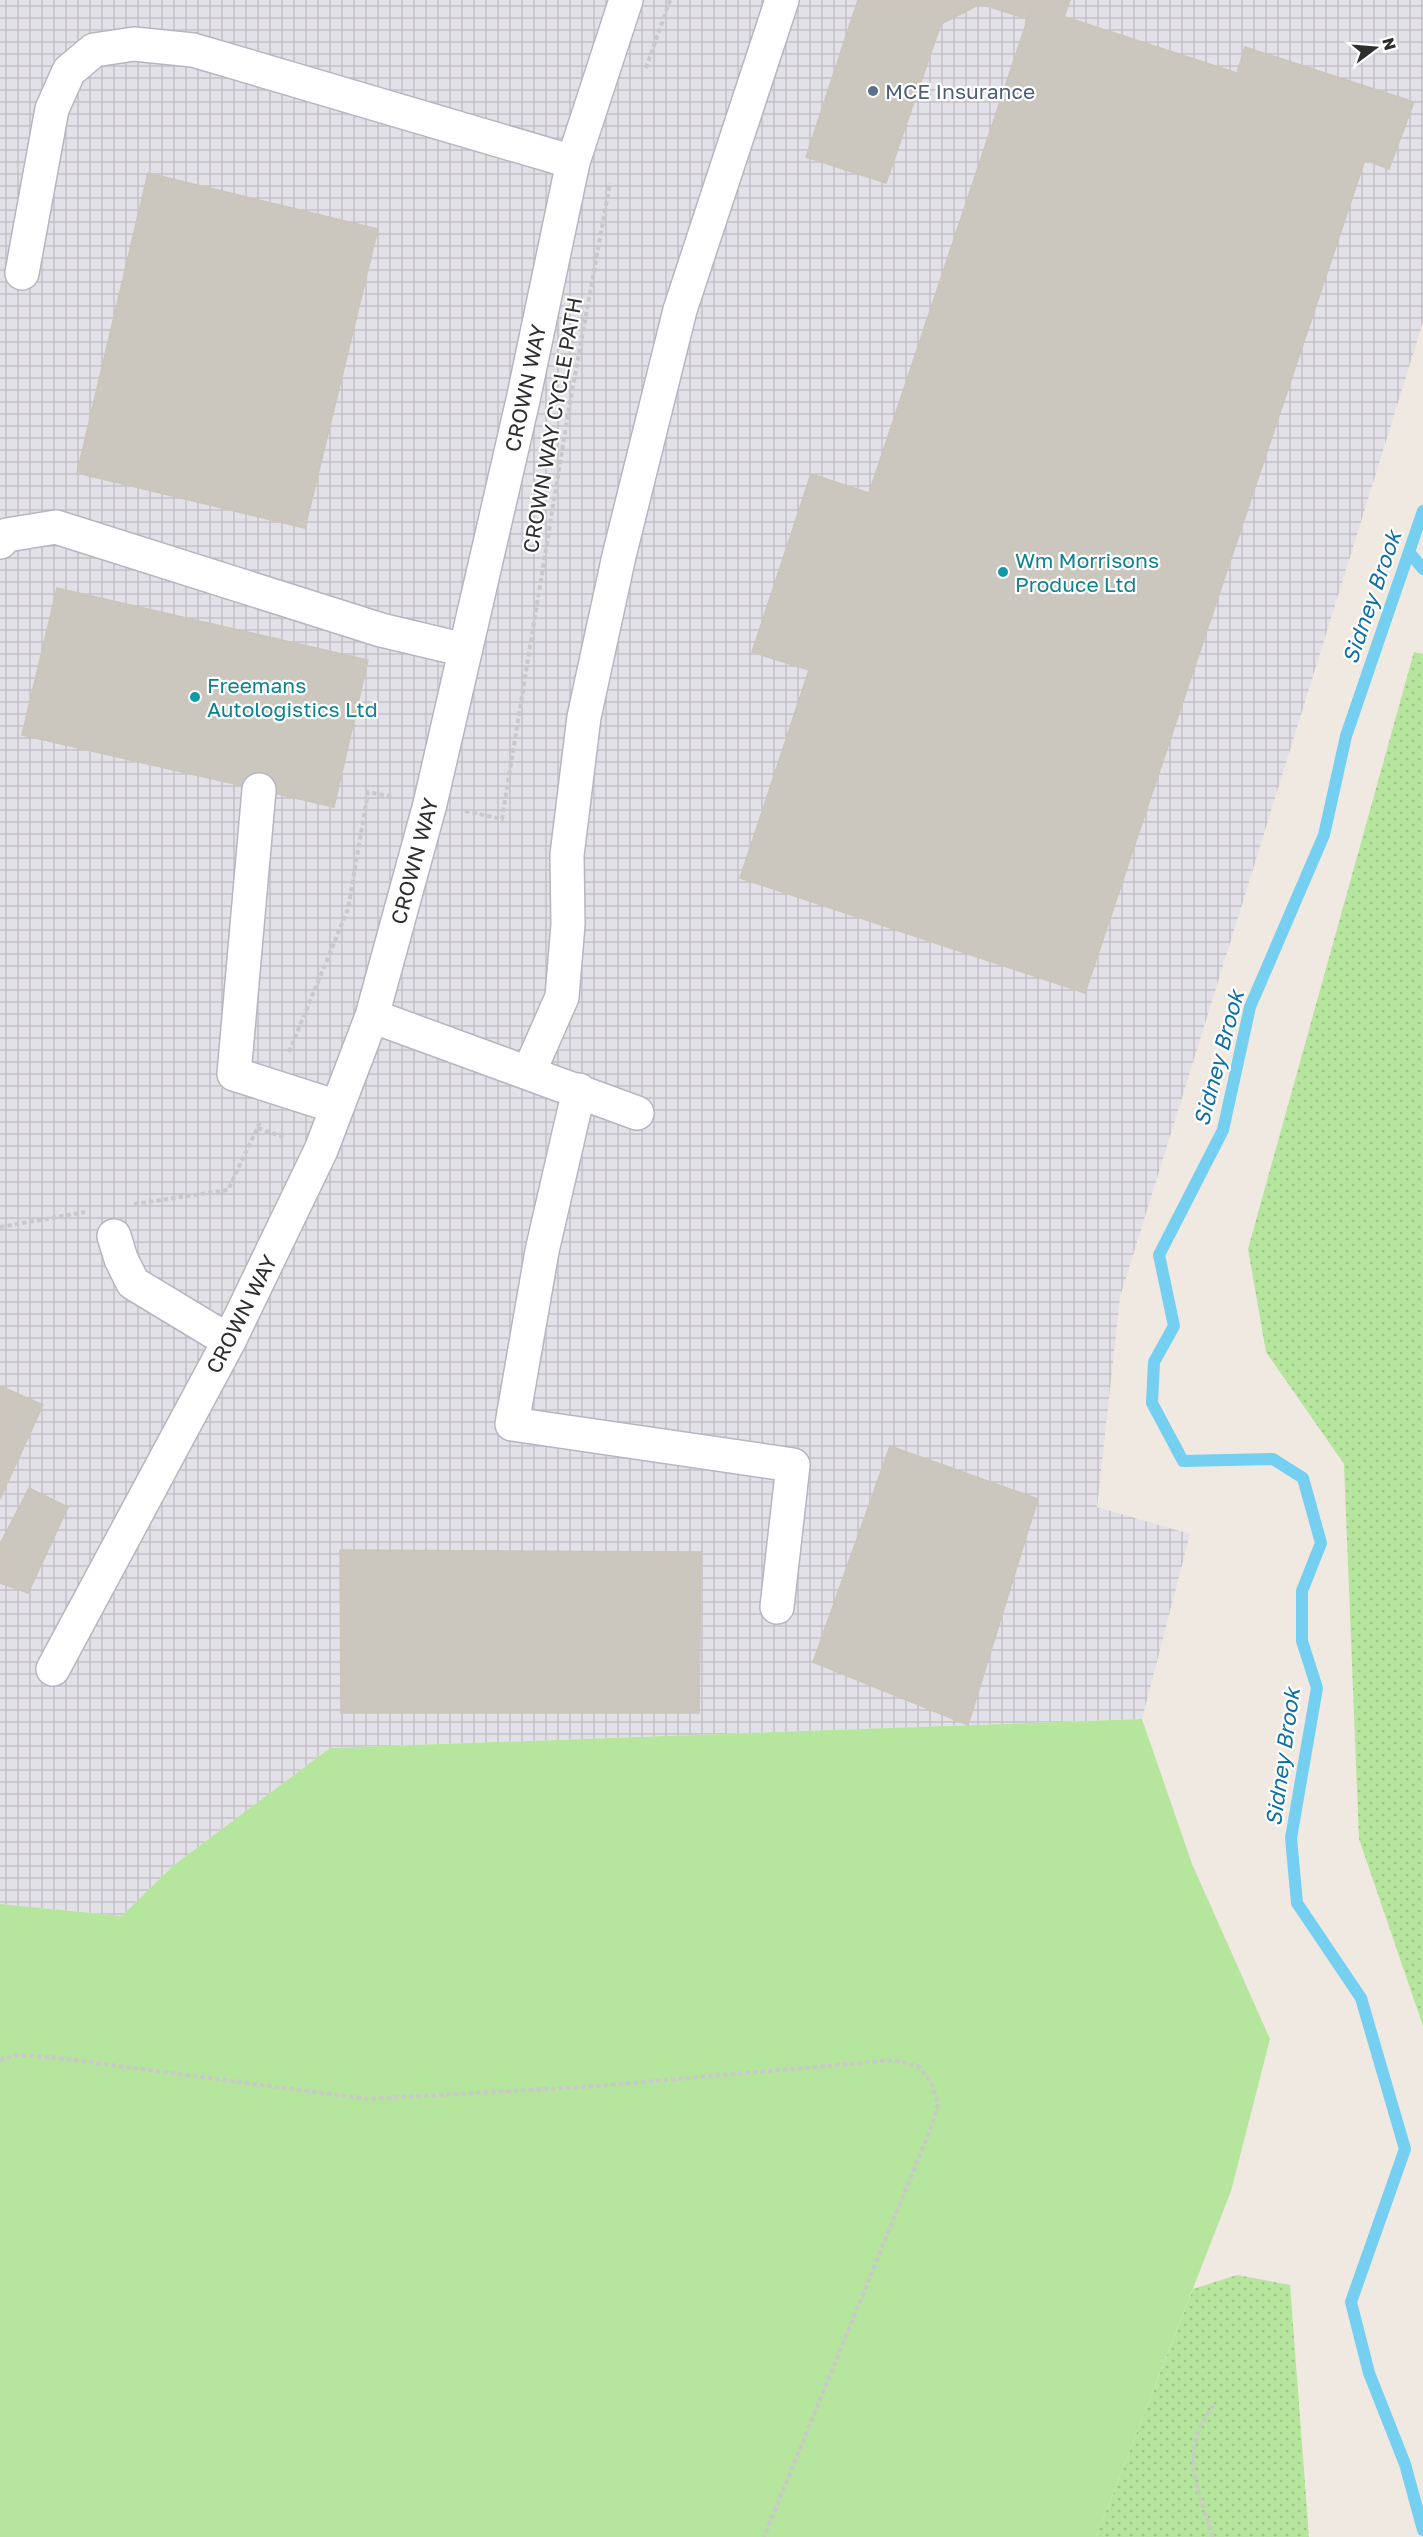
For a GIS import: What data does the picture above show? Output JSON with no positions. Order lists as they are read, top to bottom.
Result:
{
  "streets": {
    "street": ["CROWN WAY"],
    "path": ["CROWN WAY CYCLE PATH"]
  },
  "water": ["Sidney Brook"],
  "places": ["MCE Insurance", "Wm Morrisons Produce Ltd", "Freemans Autologistics Ltd"],
  "north": "right"
}
